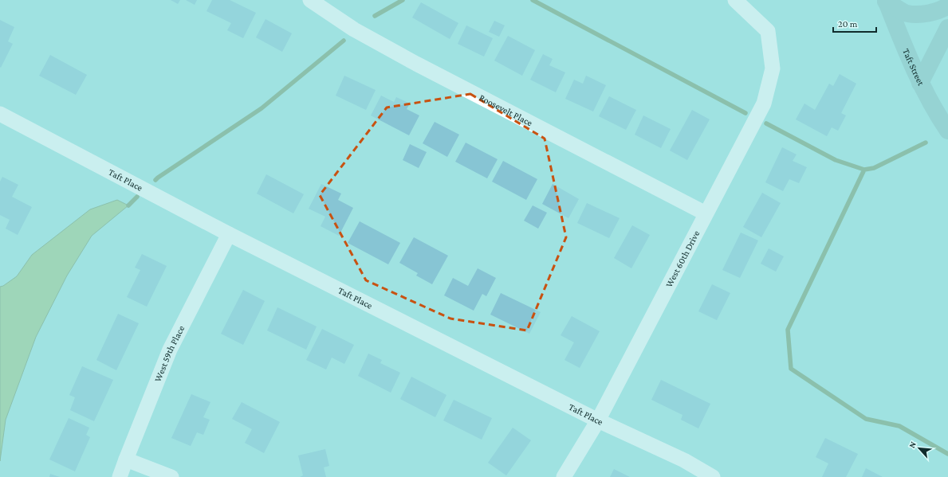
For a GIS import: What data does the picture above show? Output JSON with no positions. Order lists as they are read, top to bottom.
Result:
{
  "streets": {
    "main road": ["Taft Street"],
    "street": [
      "Roosevelt Place",
      "Taft Place",
      "West 60th Drive",
      "West 59th Place"
    ]
  },
  "crossings": [
    ["Roosevelt Place", "West 60th Drive"],
    ["Taft Place", "West 60th Drive"],
    ["Taft Place", "West 59th Place"]
  ],
  "scale_bar": "20 m",
  "north": "top left"
}
